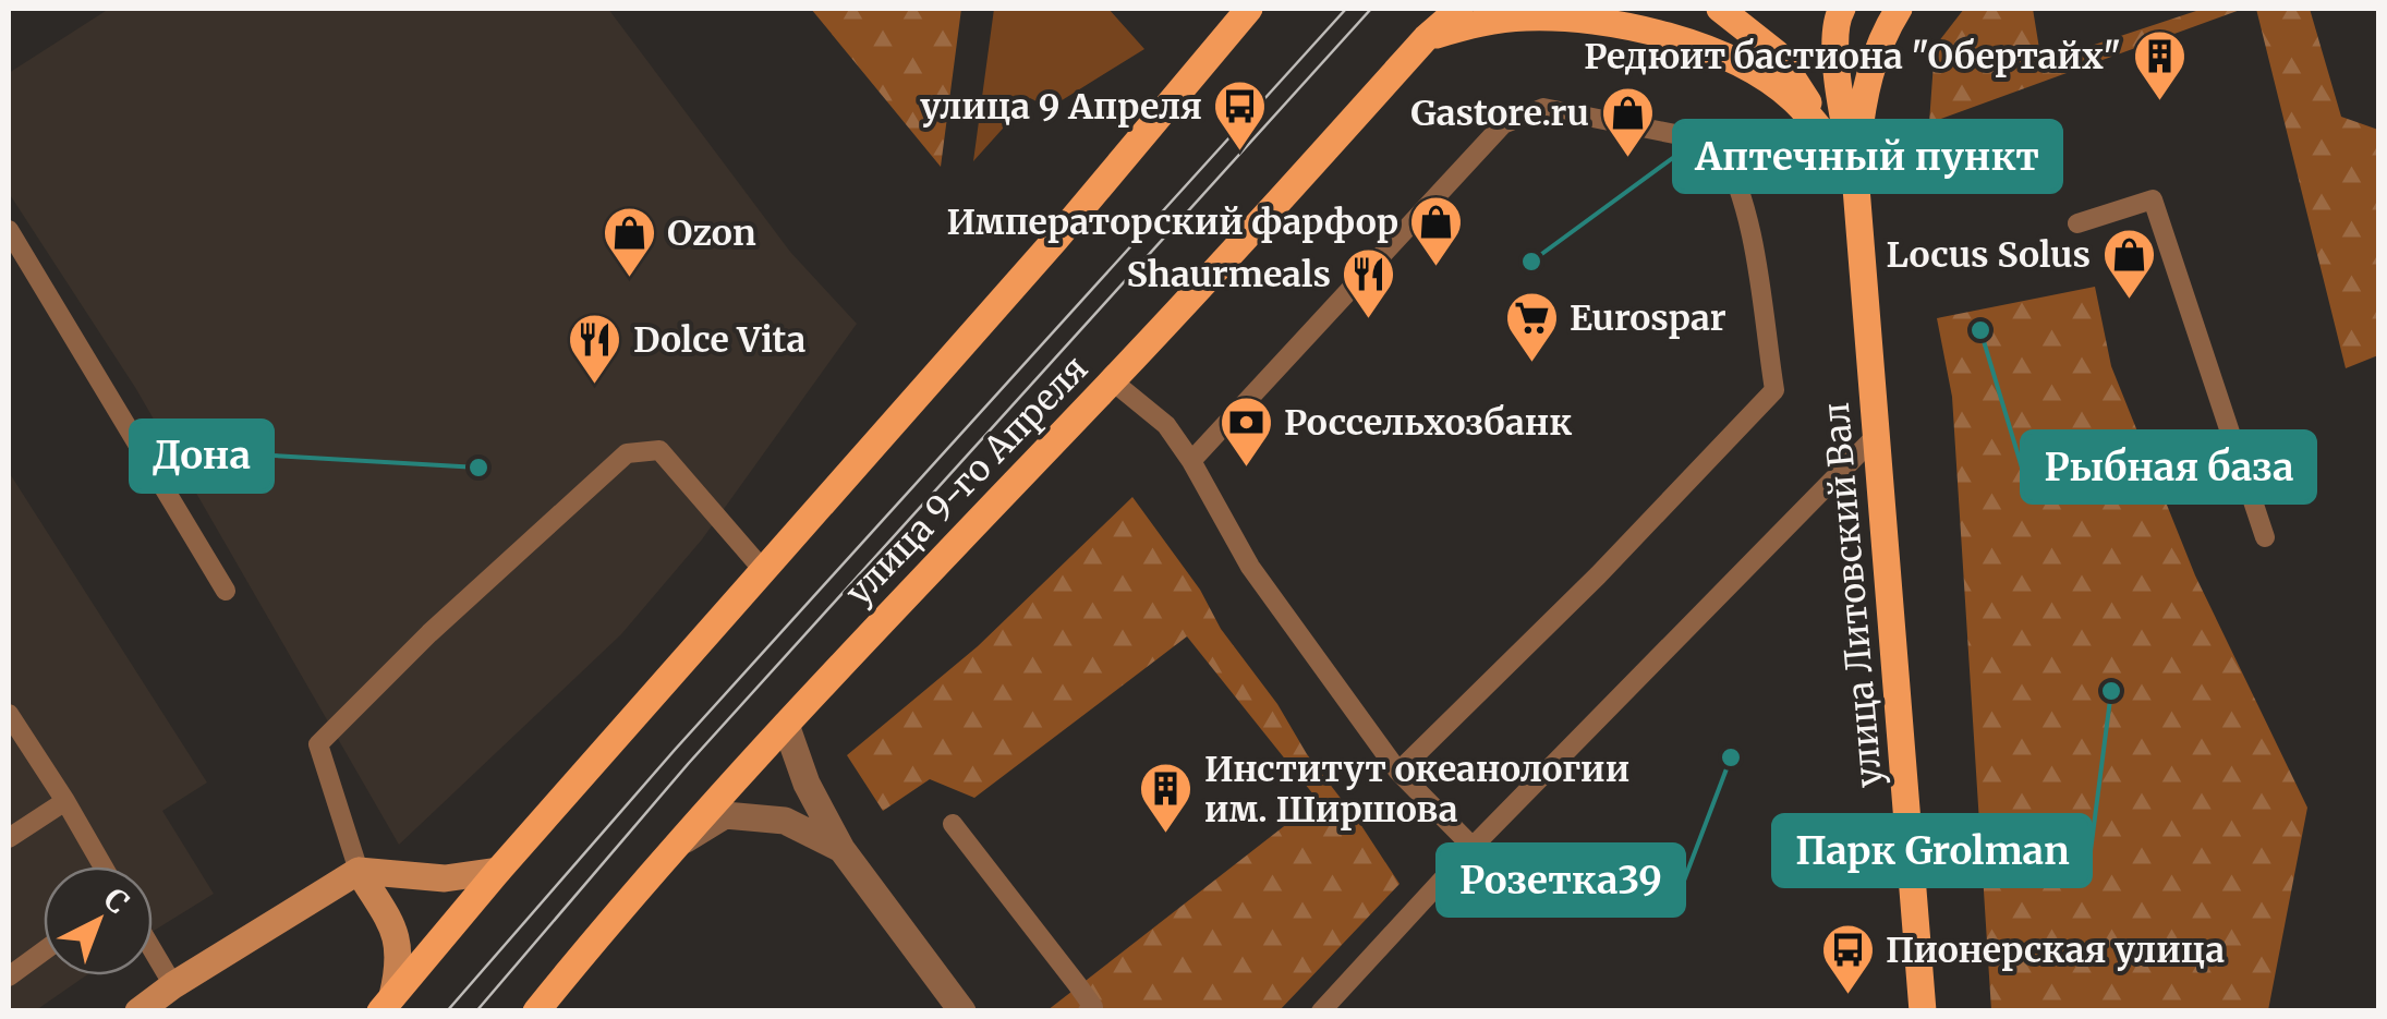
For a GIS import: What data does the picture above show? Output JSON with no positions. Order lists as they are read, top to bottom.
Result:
{
  "streets": {
    "main road": ["улица 9-го Апреля", "улица Литовский Вал"]
  },
  "places": {
    "building": ["Редюит бастиона \"Обертайх\"", "Институт океанологии им. Ширшова"],
    "bus stop": ["улица 9 Апреля", "Пионерская улица"],
    "shop": [
      "Gastore.ru",
      "Императорский фарфор",
      "Ozon",
      "Locus Solus"
    ],
    "other": [
      "Аптечный пункт",
      "Рыбная база",
      "Дона",
      "Парк Grolman",
      "Розетка39"
    ],
    "restaurant": ["Shaurmeals", "Dolce Vita"],
    "supermarket": ["Eurospar"],
    "bank": ["Россельхозбанк"]
  },
  "north": "top right"
}
